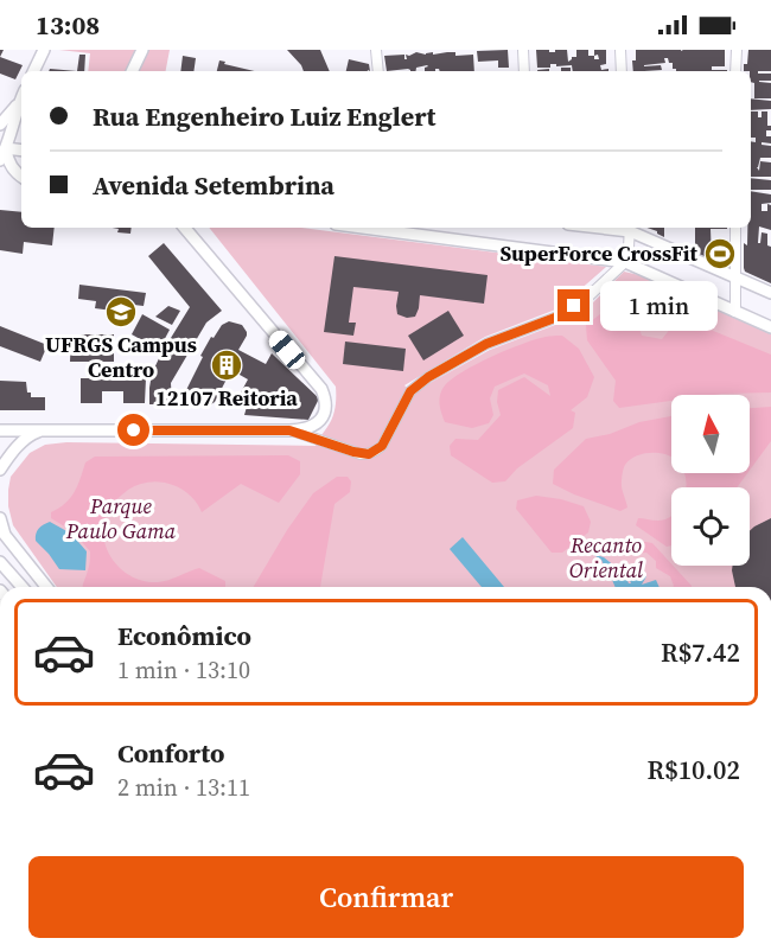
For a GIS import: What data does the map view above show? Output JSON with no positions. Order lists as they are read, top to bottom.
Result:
{
  "parks": ["Parque Paulo Gama", "Recanto Oriental"],
  "places": {
    "sports": ["SuperForce CrossFit"],
    "school or university": ["UFRGS Campus Centro"],
    "building": ["12107 Reitoria"]
  },
  "north": "top",
  "page": {
    "status": "13:08",
    "banner": ["Rua Engenheiro Luiz Englert", "Avenida Setembrina"],
    "bubble": "1 min",
    "list": [
      {
        "name": "Econômico",
        "note": "1 min · 13:10",
        "value": "R$7.42"
      },
      {
        "name": "Conforto",
        "note": "2 min · 13:11",
        "value": "R$10.02"
      }
    ],
    "buttons": "Confirmar"
  }
}
